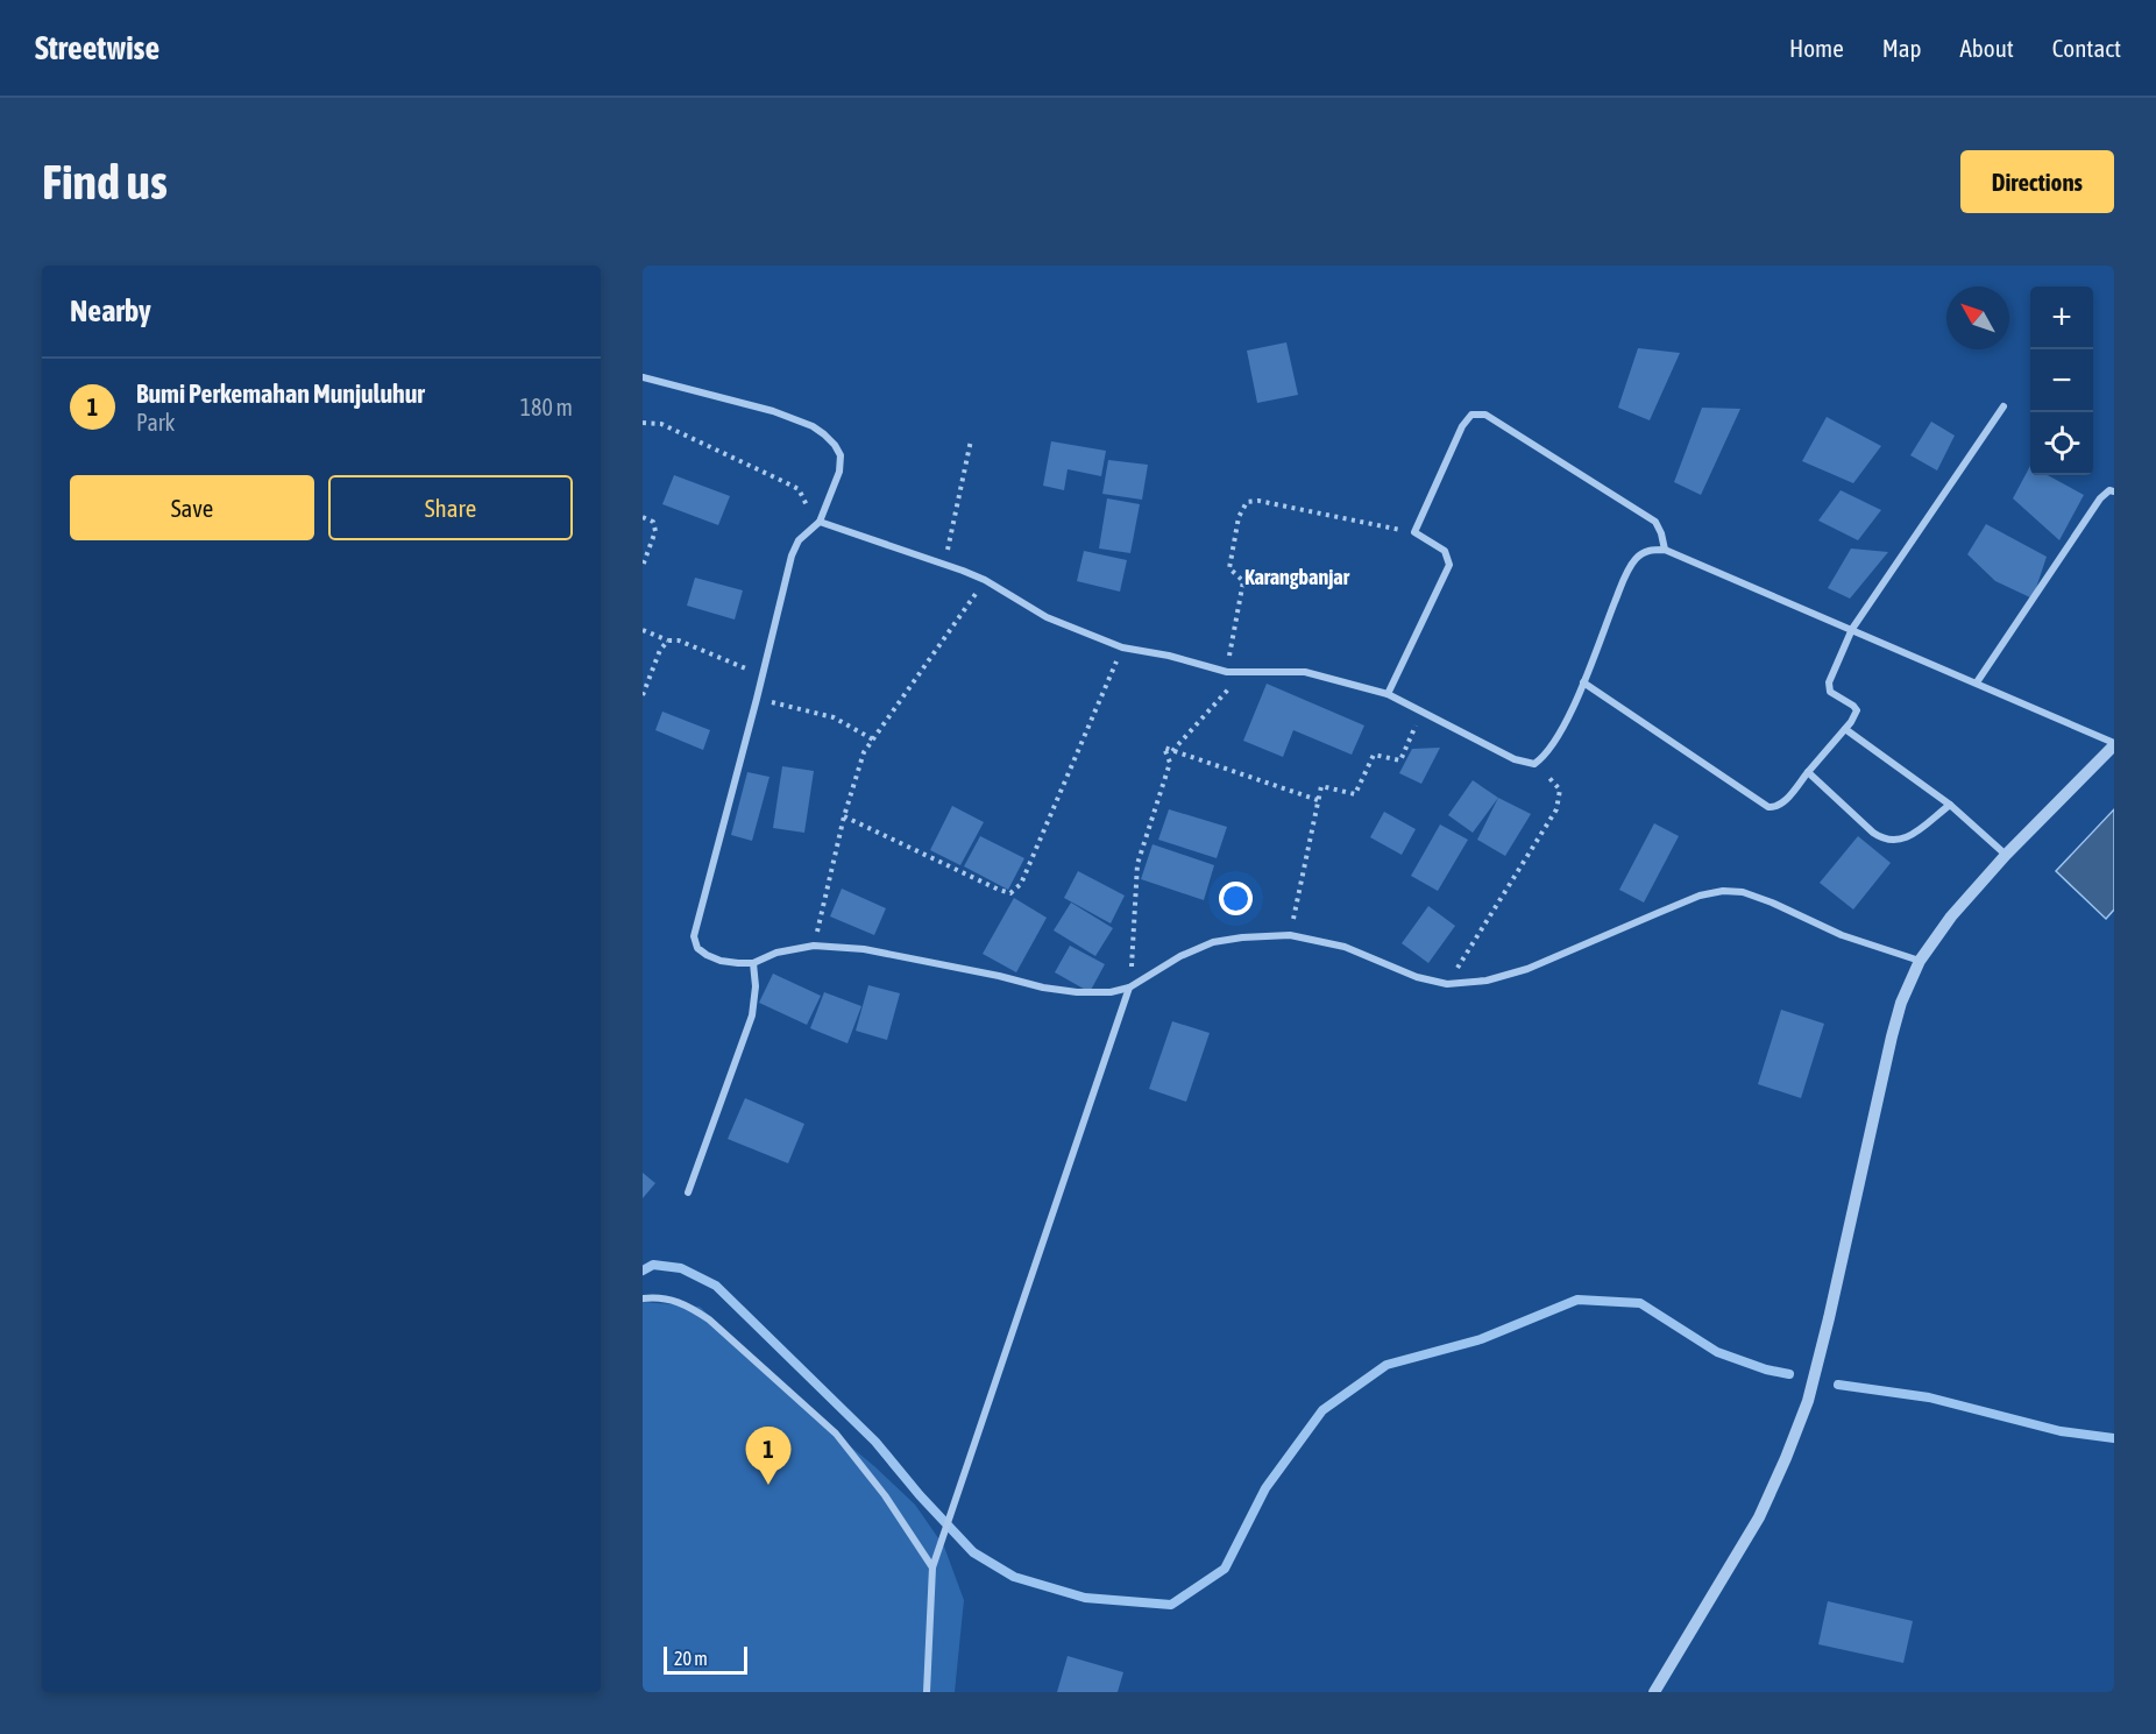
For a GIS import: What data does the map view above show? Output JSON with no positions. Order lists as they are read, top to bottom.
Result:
{
  "districts": ["Karangbanjar"],
  "scale_bar": "20 m",
  "north": "top left",
  "page": {
    "header": "Streetwise",
    "nav": [
      "Home",
      "Map",
      "About",
      "Contact"
    ],
    "buttons": [
      "Directions",
      ["Save", "Share"]
    ],
    "title": "Find us",
    "heading": "Nearby",
    "map_buttons": ["+", "−"],
    "list": [
      {
        "mark": "1",
        "name": "Bumi Perkemahan Munjuluhur",
        "note": "Park",
        "value": "180 m"
      }
    ],
    "pins": "1",
    "scale": "20 m"
  }
}
